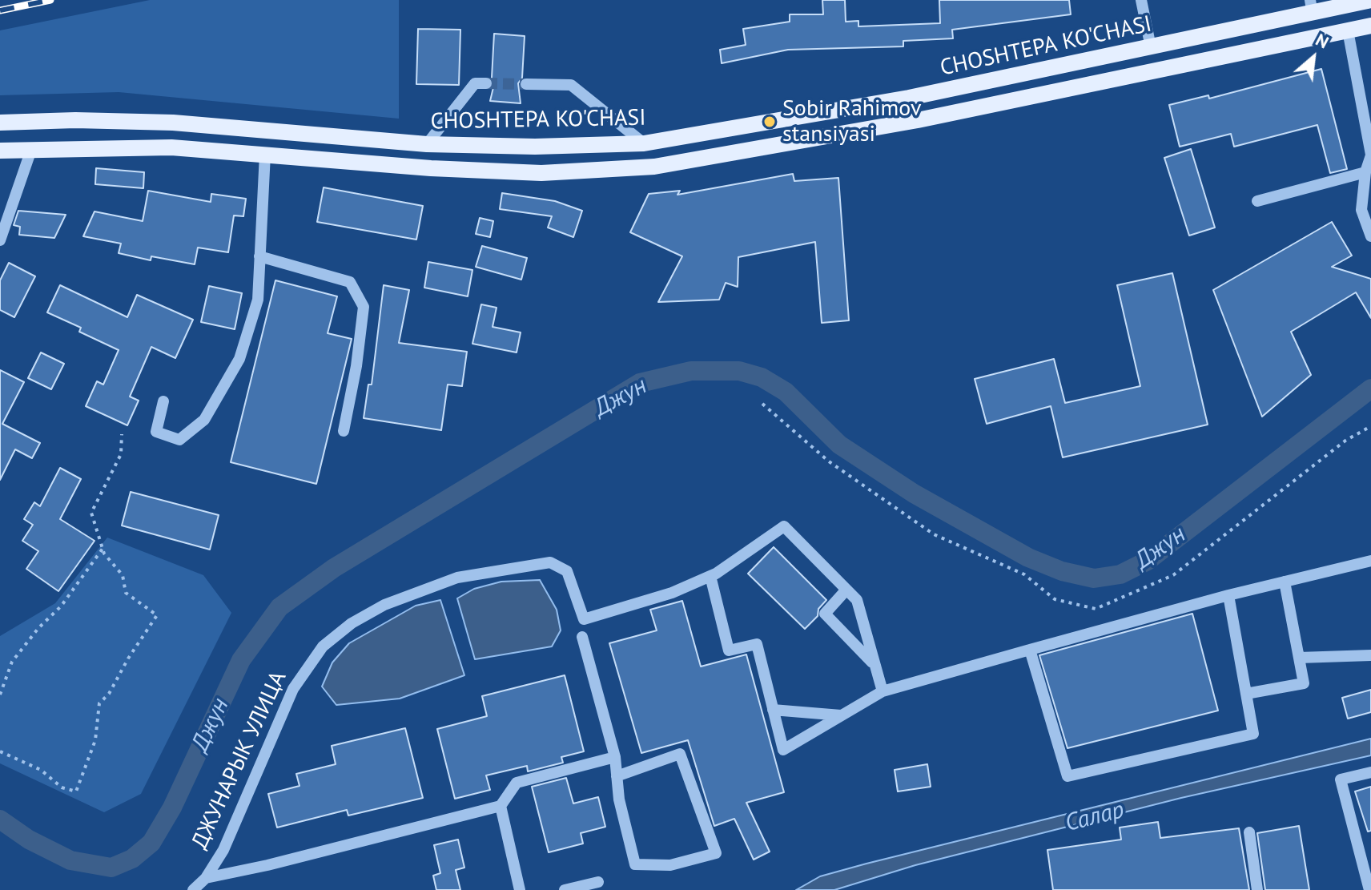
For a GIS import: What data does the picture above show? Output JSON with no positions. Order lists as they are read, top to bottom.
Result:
{
  "streets": {
    "main road": ["CHOSHTEPA KO'CHASI"],
    "street": ["ДЖУНАРЫК УЛИЦА"]
  },
  "water": ["Джун", "Салар"],
  "places": ["Sobir Rahimov stansiyasi"],
  "north": "top right"
}
